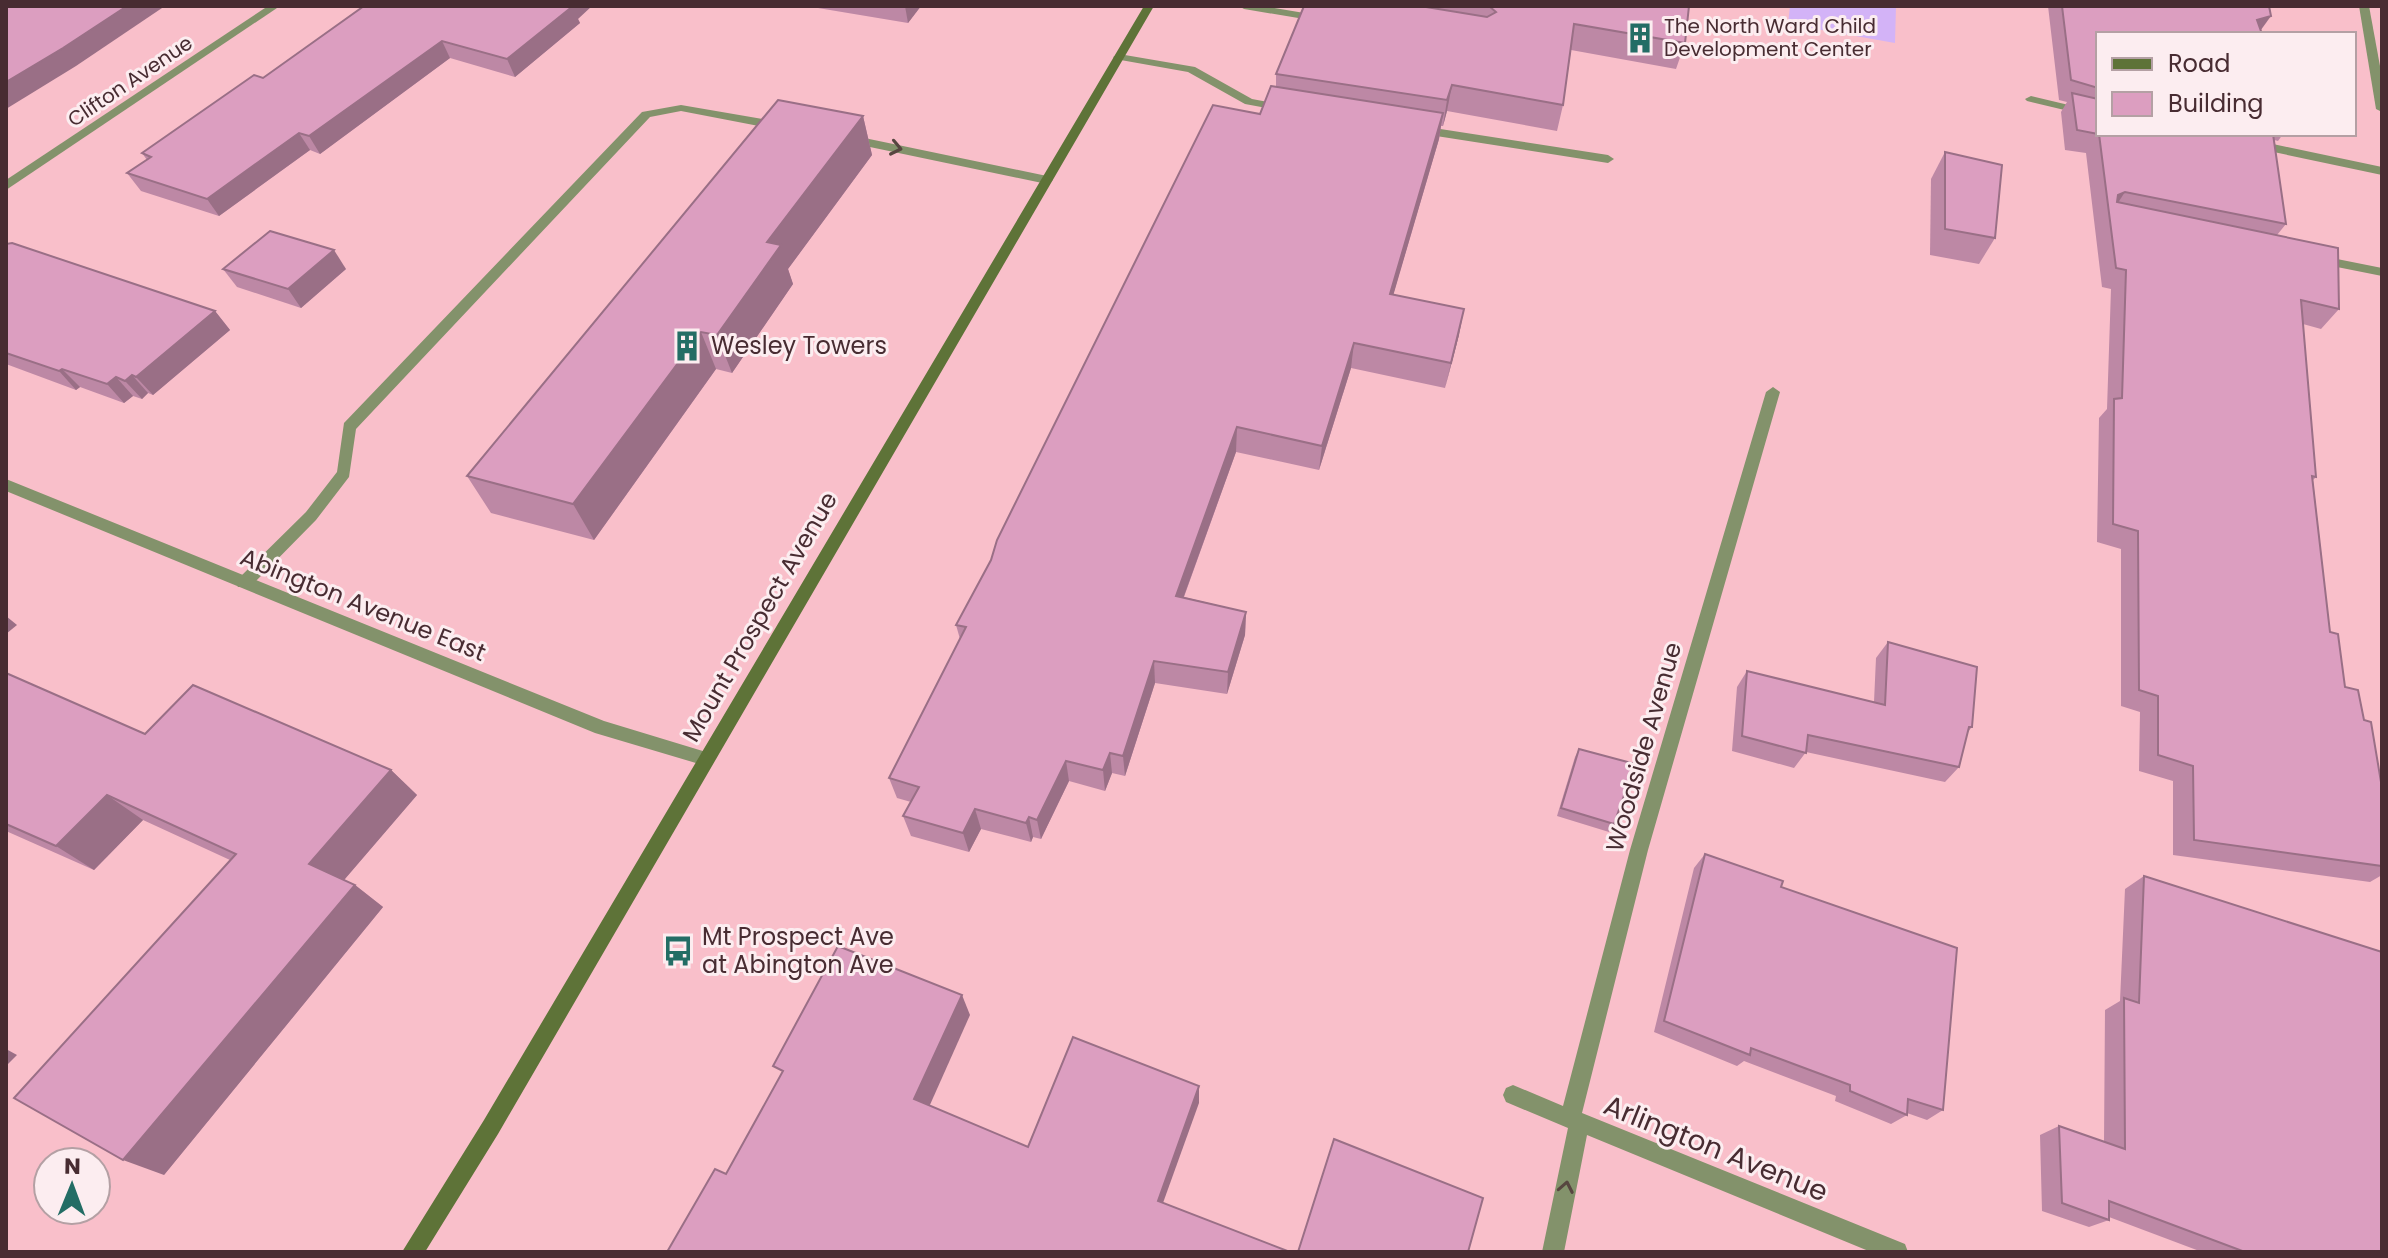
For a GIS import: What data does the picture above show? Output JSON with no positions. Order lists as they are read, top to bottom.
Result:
{
  "streets": {
    "main road": ["Mount Prospect Avenue"],
    "street": [
      "Clifton Avenue",
      "Abington Avenue East",
      "Woodside Avenue",
      "Arlington Avenue"
    ]
  },
  "crossings": [
    ["Abington Avenue East", "Mount Prospect Avenue"],
    ["Woodside Avenue", "Arlington Avenue"]
  ],
  "places": {
    "building": ["The North Ward Child Development Center", "Wesley Towers"],
    "bus stop": ["Mt Prospect Ave at Abington Ave"]
  },
  "legend": ["Road", "Building"],
  "north": "top"
}
